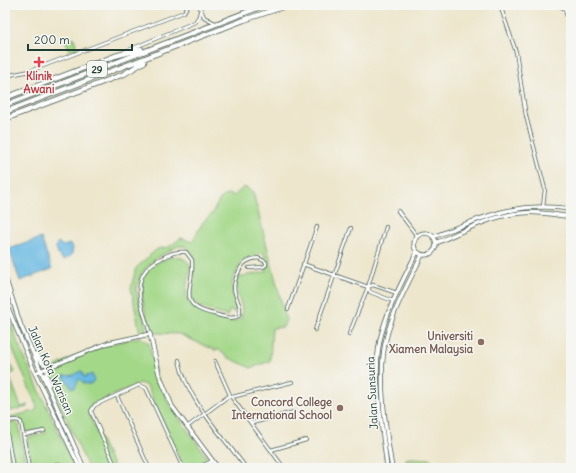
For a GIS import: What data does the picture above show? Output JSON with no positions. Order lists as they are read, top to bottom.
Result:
{
  "streets": {
    "highway": ["29"],
    "street": ["Jalan Kota Warisan", "Jalan Sunsuria"]
  },
  "places": {
    "health": ["Klinik Awani"],
    "other": ["Universiti Xiamen Malaysia", "Concord College International School"]
  },
  "scale_bar": "200 m"
}
